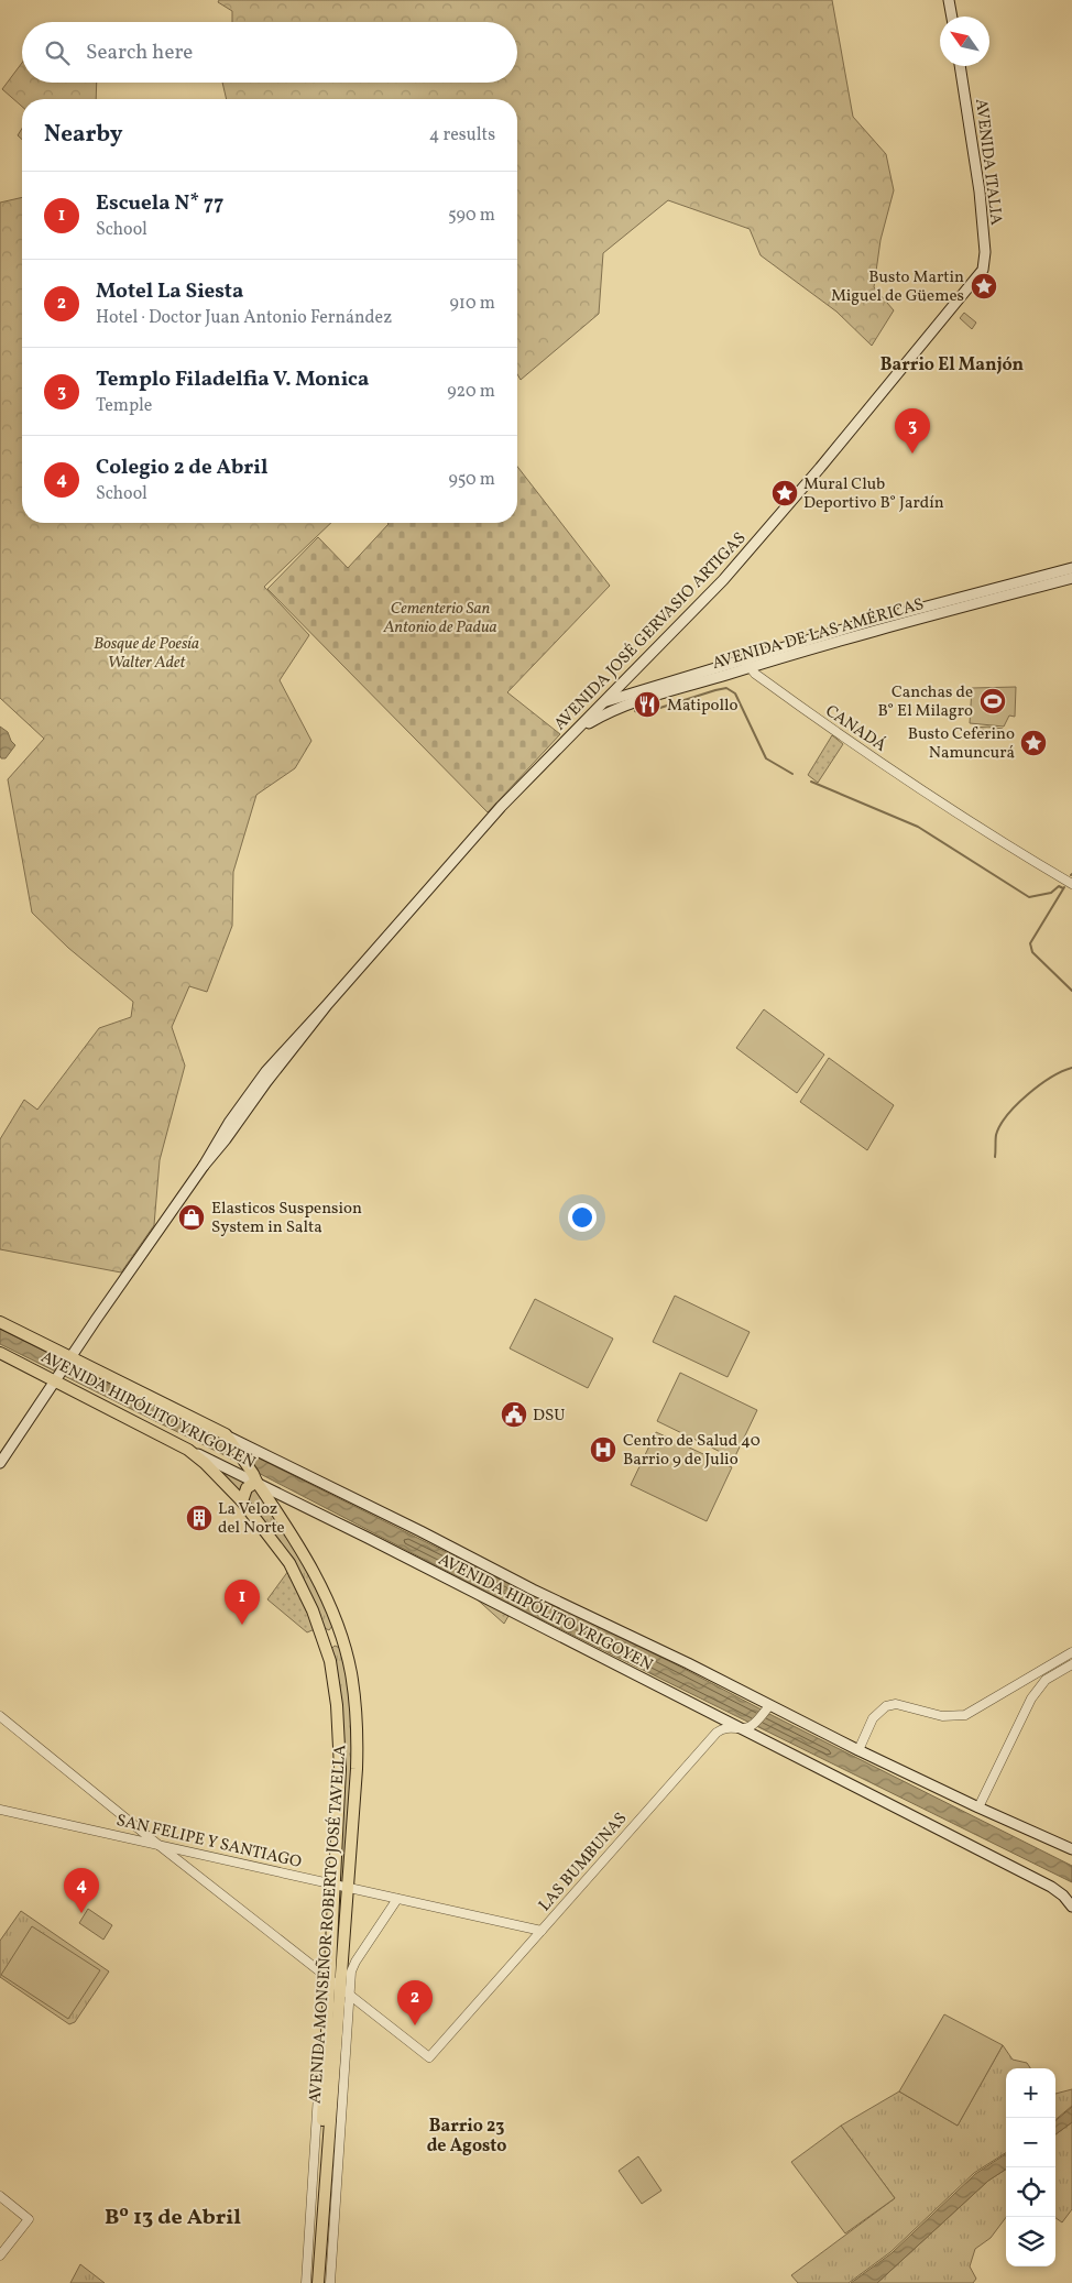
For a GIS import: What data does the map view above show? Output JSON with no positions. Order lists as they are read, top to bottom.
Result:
{
  "streets": {
    "highway": ["AVENIDA HIPÓLITO YRIGOYEN", "AVENIDA MONSEÑOR ROBERTO JOSÉ TAVELLA"],
    "main road": ["AVENIDA ITALIA", "AVENIDA JOSÉ GERVASIO ARTIGAS", "AVENIDA DE LAS AMÉRICAS"],
    "street": ["CANADÁ", "SAN FELIPE Y SANTIAGO", "LAS BUMBUNAS"]
  },
  "crossings": [
    ["AVENIDA ITALIA", "AVENIDA JOSÉ GERVASIO ARTIGAS"],
    ["AVENIDA JOSÉ GERVASIO ARTIGAS", "AVENIDA DE LAS AMÉRICAS"],
    ["AVENIDA JOSÉ GERVASIO ARTIGAS", "AVENIDA HIPÓLITO YRIGOYEN"],
    ["AVENIDA DE LAS AMÉRICAS", "CANADÁ"],
    ["AVENIDA HIPÓLITO YRIGOYEN", "LAS BUMBUNAS"],
    ["AVENIDA HIPÓLITO YRIGOYEN", "AVENIDA MONSEÑOR ROBERTO JOSÉ TAVELLA"],
    ["SAN FELIPE Y SANTIAGO", "LAS BUMBUNAS"],
    ["SAN FELIPE Y SANTIAGO", "AVENIDA MONSEÑOR ROBERTO JOSÉ TAVELLA"]
  ],
  "districts": ["Barrio El Manjón", "Barrio 23 de Agosto", "Bº 13 de Abril"],
  "parks": ["Cementerio San Antonio de Padua", "Bosque de Poesía Walter Adet"],
  "places": {
    "place": ["Busto Martin Miguel de Güemes", "Mural Club Deportivo B° Jardín", "Busto Ceferino Namuncurá"],
    "sports": ["Canchas de B° El Milagro"],
    "restaurant": ["Matipollo"],
    "shop": ["Elasticos Suspension System in Salta"],
    "public building": ["DSU"],
    "hospital": ["Centro de Salud 40 Barrio 9 de Julio"],
    "building": ["La Veloz del Norte"]
  },
  "north": "top left",
  "page": {
    "search": "Search here",
    "heading": ["Nearby", "4 results"],
    "list": [
      {
        "mark": "1",
        "name": "Escuela N* 77",
        "note": "School",
        "value": "590 m"
      },
      {
        "mark": "2",
        "name": "Motel La Siesta",
        "note": "Hotel · Doctor Juan Antonio Fernández",
        "value": "910 m"
      },
      {
        "mark": "3",
        "name": "Templo Filadelfia V. Monica",
        "note": "Temple",
        "value": "920 m"
      },
      {
        "mark": "4",
        "name": "Colegio 2 de Abril",
        "note": "School",
        "value": "950 m"
      }
    ],
    "pins": [
      "3",
      "1",
      "4",
      "2"
    ],
    "map_buttons": ["+", "−"]
  }
}
